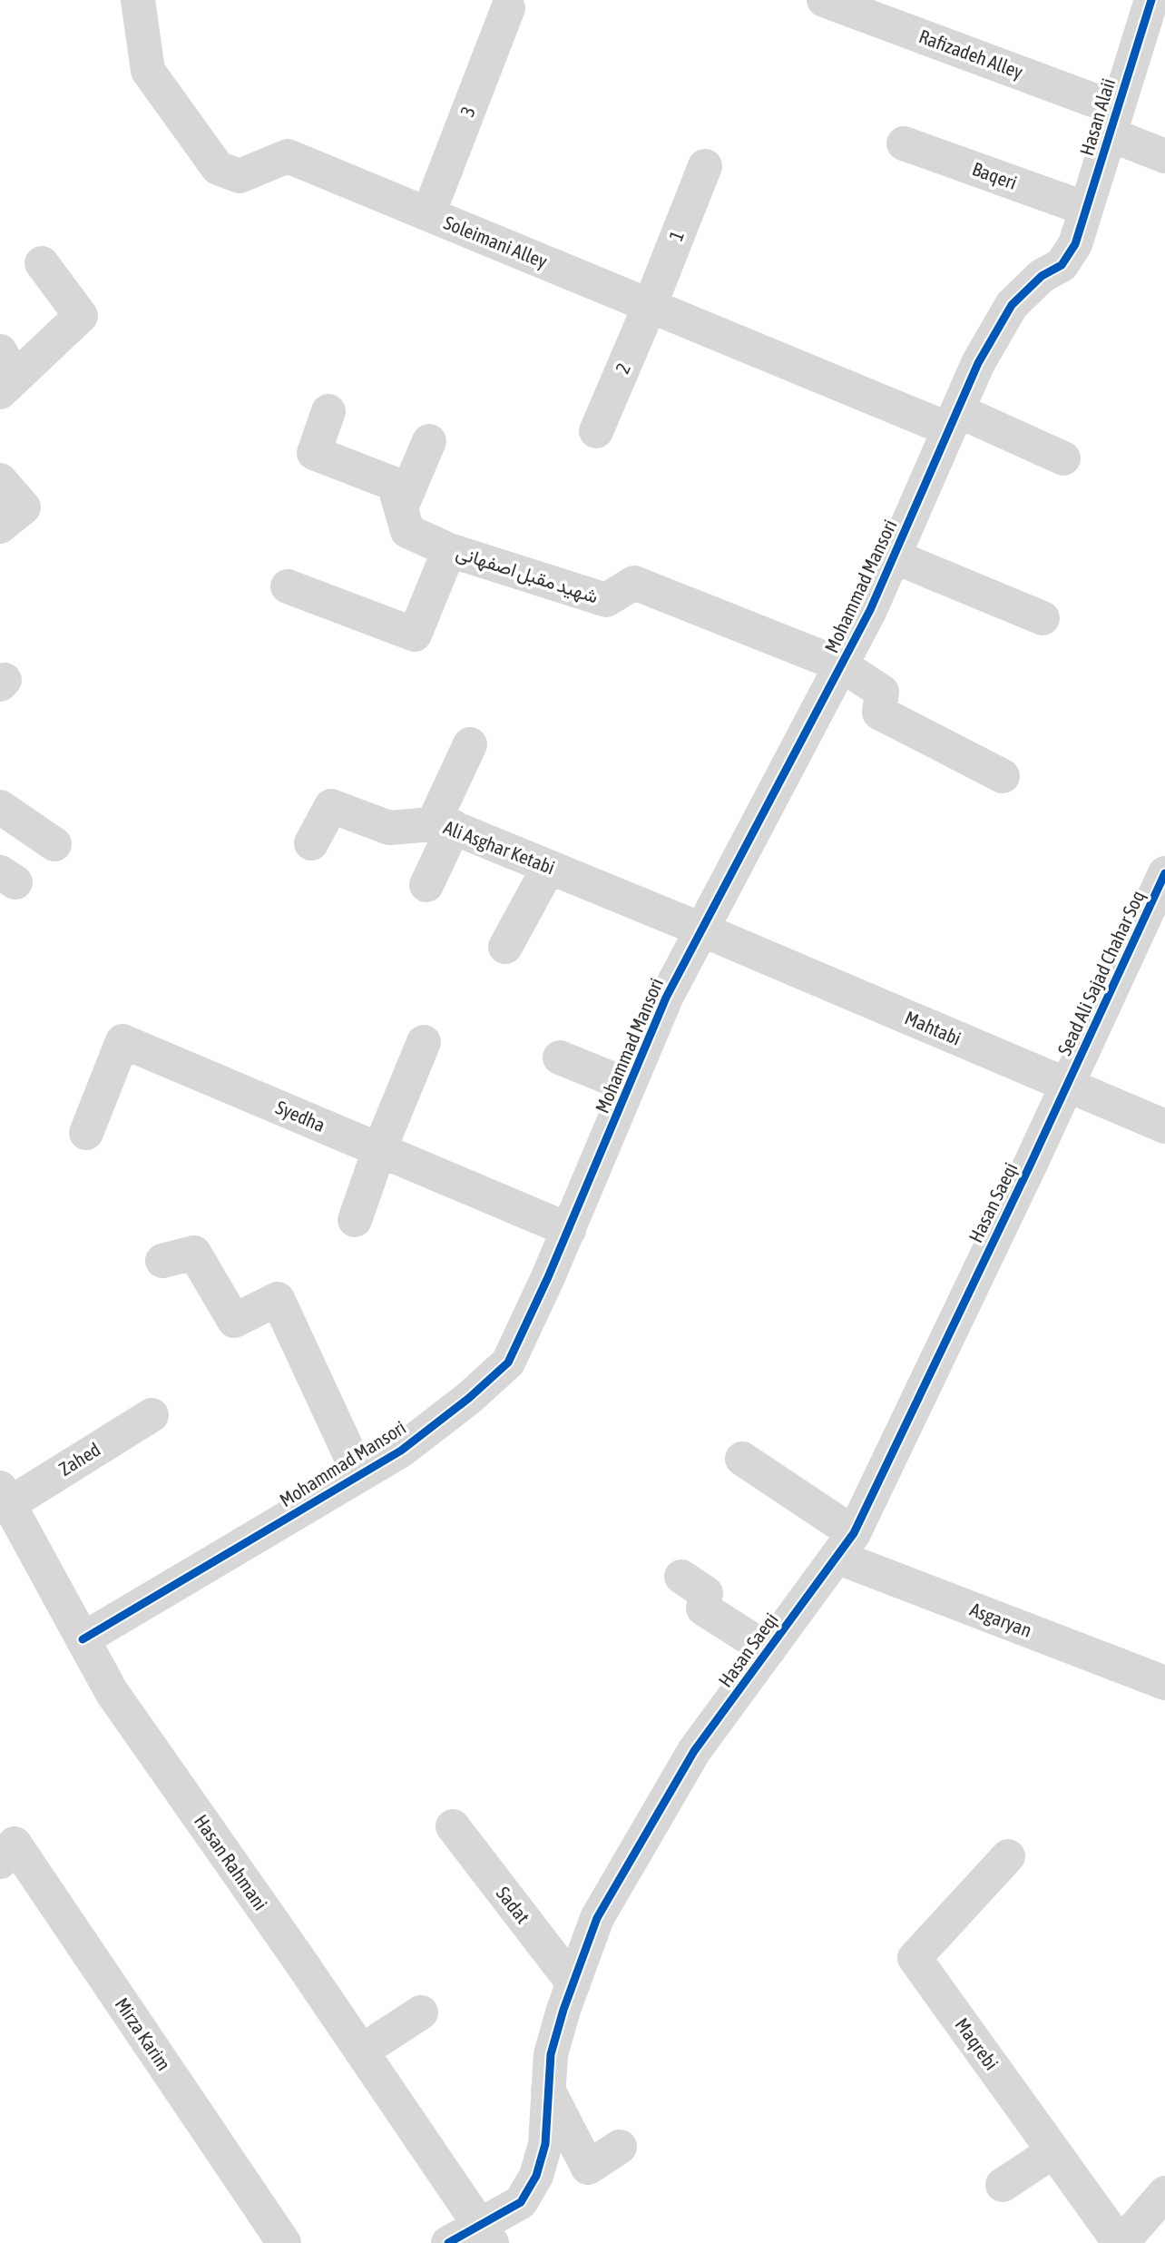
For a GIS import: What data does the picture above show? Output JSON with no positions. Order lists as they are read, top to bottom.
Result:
{
  "streets": {
    "street": [
      "Rafizadeh Alley",
      "3",
      "Hasan Alaii",
      "Baqeri",
      "1",
      "Soleimani Alley",
      "2",
      "شهید مقبل اصفهانی",
      "Mohammad Mansori",
      "Ali Asghar Ketabi",
      "Sead Ali Sajad Chahar Soq",
      "Mahtabi",
      "Syedha",
      "Hasan Saeqi",
      "Zahed",
      "Asgaryan",
      "Hasan Rahmani",
      "Sadat",
      "Mirza Karim",
      "Maqrebi"
    ]
  },
  "crossings": [
    ["Rafizadeh Alley", "Hasan Alaii"],
    ["3", "Soleimani Alley"],
    ["Hasan Alaii", "Baqeri"],
    ["Hasan Alaii", "Mohammad Mansori"],
    ["1", "Soleimani Alley"],
    ["1", "2"],
    ["Soleimani Alley", "2"],
    ["Soleimani Alley", "Mohammad Mansori"],
    ["شهید مقبل اصفهانی", "Mohammad Mansori"],
    ["Mohammad Mansori", "Ali Asghar Ketabi"],
    ["Mohammad Mansori", "Mahtabi"],
    ["Mohammad Mansori", "Syedha"],
    ["Mohammad Mansori", "Hasan Rahmani"],
    ["Ali Asghar Ketabi", "Mahtabi"],
    ["Sead Ali Sajad Chahar Soq", "Mahtabi"],
    ["Sead Ali Sajad Chahar Soq", "Hasan Saeqi"],
    ["Mahtabi", "Hasan Saeqi"],
    ["Hasan Saeqi", "Asgaryan"],
    ["Hasan Saeqi", "Hasan Rahmani"],
    ["Hasan Saeqi", "Sadat"],
    ["Zahed", "Hasan Rahmani"]
  ]
}
